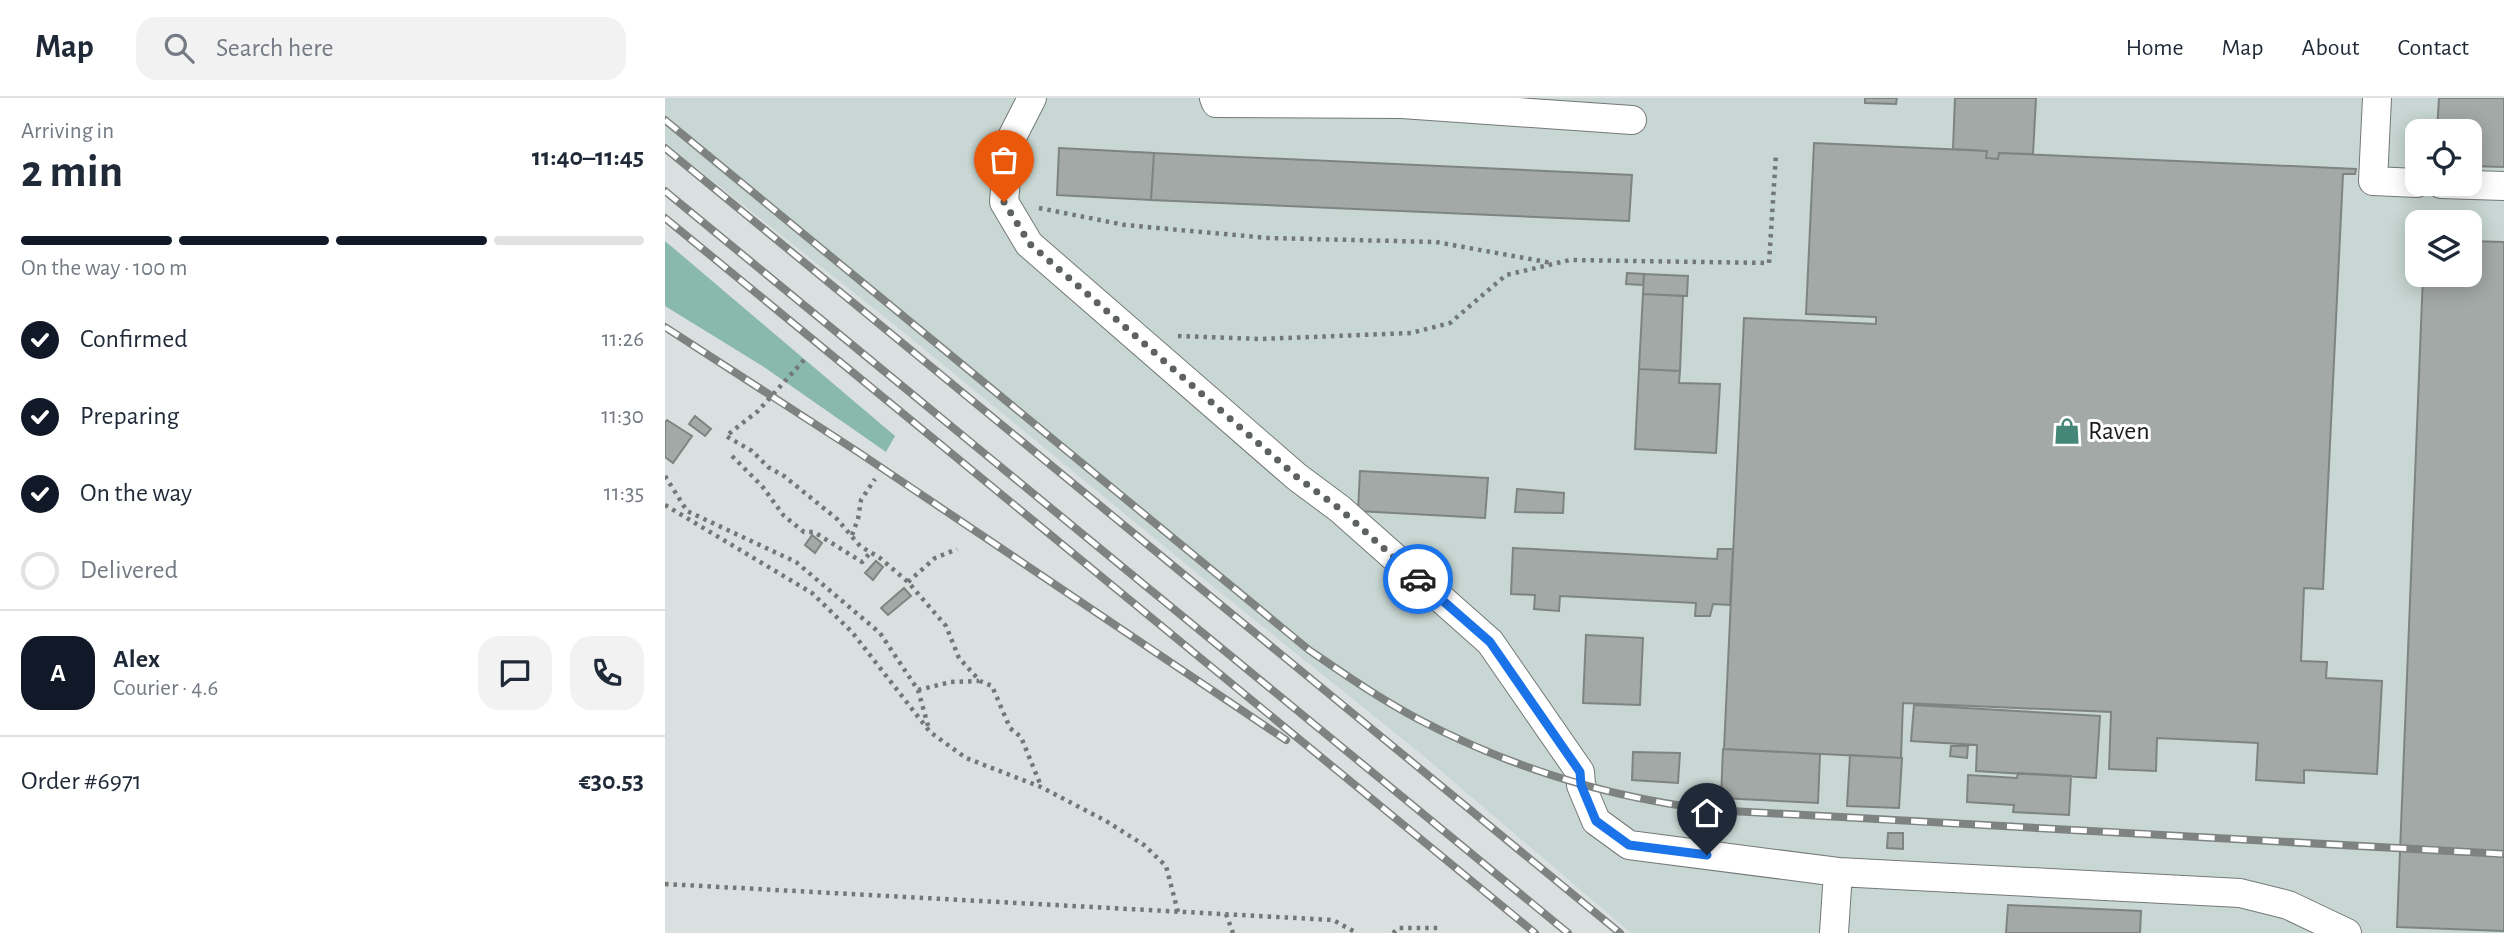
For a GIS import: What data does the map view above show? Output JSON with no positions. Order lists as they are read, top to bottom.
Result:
{
  "places": {
    "shop": ["Raven"]
  },
  "page": {
    "header": "Map",
    "search": "Search here",
    "nav": [
      "Home",
      "Map",
      "About",
      "Contact"
    ],
    "heading": ["2 min", "Arriving in", "11:40–11:45"],
    "panel": [
      "Alex",
      "Courier · 4.6",
      "Order #6971",
      "€30.53"
    ],
    "bar": "On the way · 100 m",
    "list": [
      ["Confirmed", "11:26"],
      ["Preparing", "11:30"],
      ["On the way", "11:35"],
      "Delivered"
    ],
    "round": "A"
  }
}
